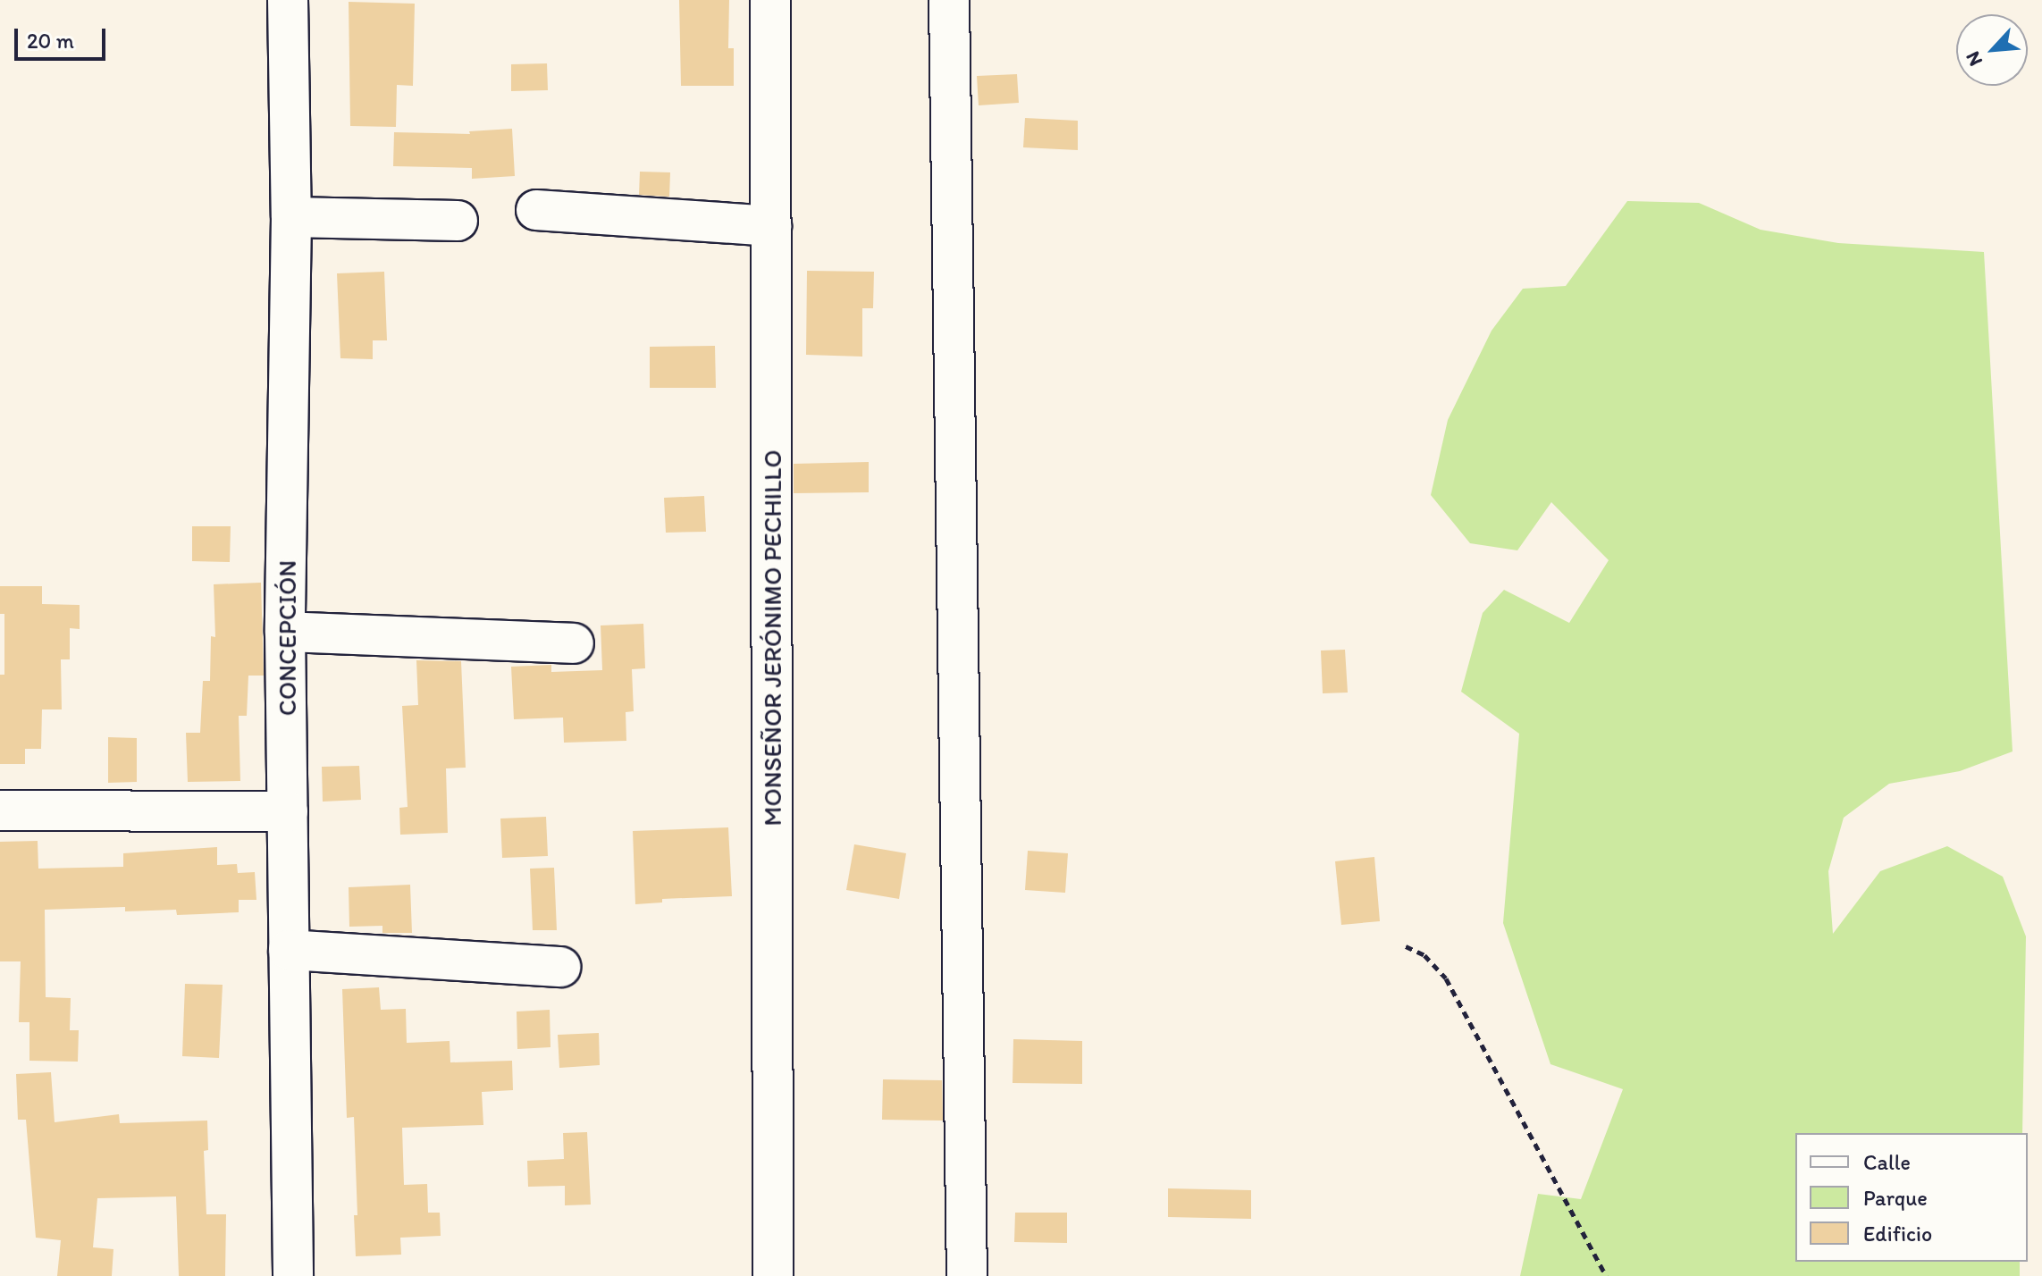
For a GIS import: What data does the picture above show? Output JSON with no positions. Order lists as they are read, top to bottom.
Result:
{
  "streets": {
    "street": ["CONCEPCIÓN", "MONSEÑOR JERÓNIMO PECHILLO"]
  },
  "legend": ["Calle", "Parque", "Edificio"],
  "scale_bar": "20 m",
  "north": "bottom left"
}
